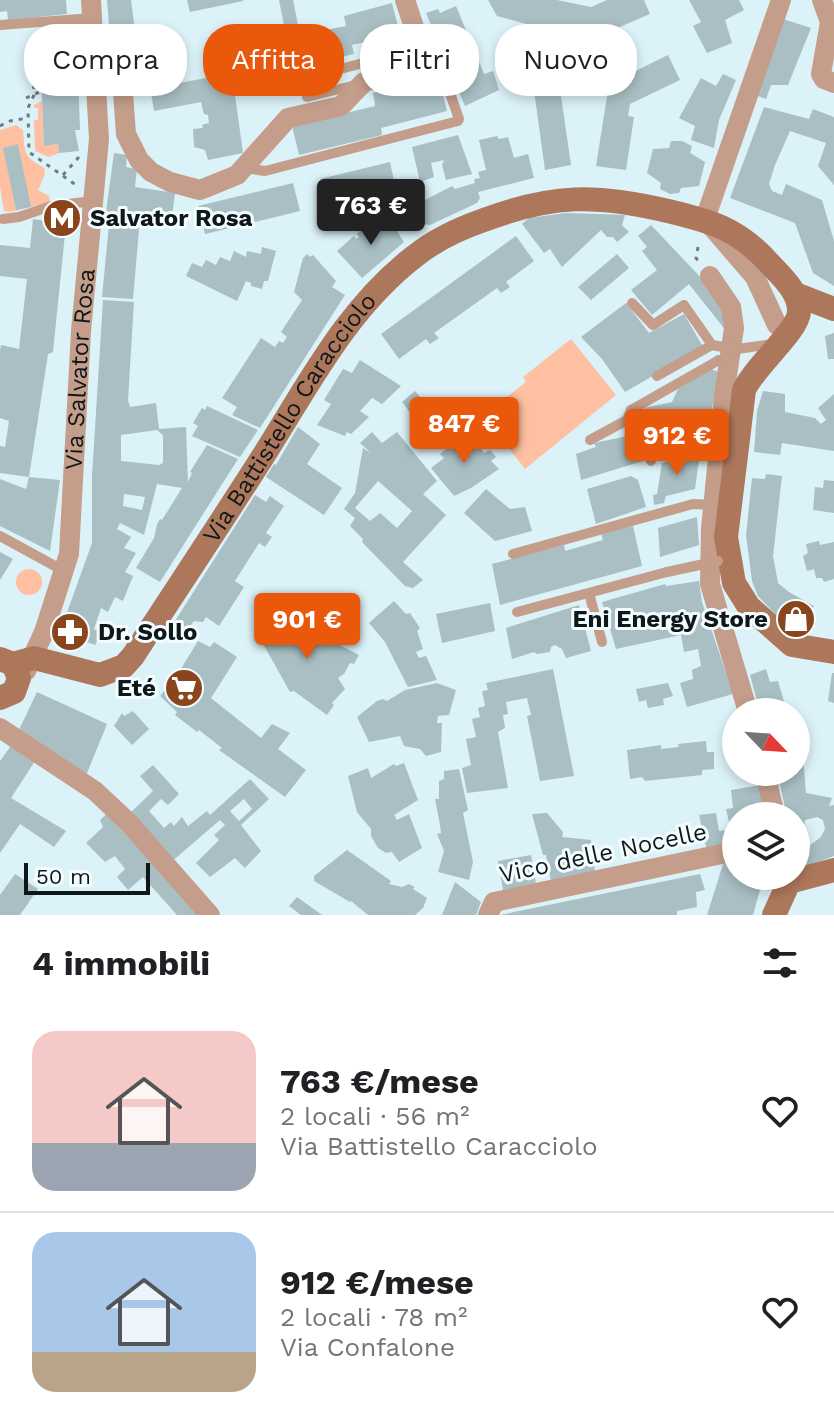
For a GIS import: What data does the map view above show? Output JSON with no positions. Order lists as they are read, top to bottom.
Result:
{
  "streets": {
    "main road": ["Via Battistello Caracciolo"],
    "street": ["Via Salvator Rosa", "Vico delle Nocelle"]
  },
  "crossings": [
    ["Via Salvator Rosa", "Via Battistello Caracciolo"]
  ],
  "places": {
    "metro station": ["Salvator Rosa"],
    "shop": ["Eni Energy Store"],
    "pharmacy": ["Dr. Sollo"],
    "supermarket": ["Eté"]
  },
  "scale_bar": "50 m",
  "north": "bottom right",
  "page": {
    "chip": [
      "Compra",
      "Affitta",
      "Filtri",
      "Nuovo"
    ],
    "price": [
      "763 €",
      "847 €",
      "912 €",
      "901 €"
    ],
    "scale": "50 m",
    "heading": "4 immobili",
    "list": [
      {
        "name": "763 €/mese",
        "note": "2 locali · 56 m² · Via Battistello Caracciolo"
      },
      {
        "name": "912 €/mese",
        "note": "2 locali · 78 m² · Via Confalone"
      }
    ]
  }
}
